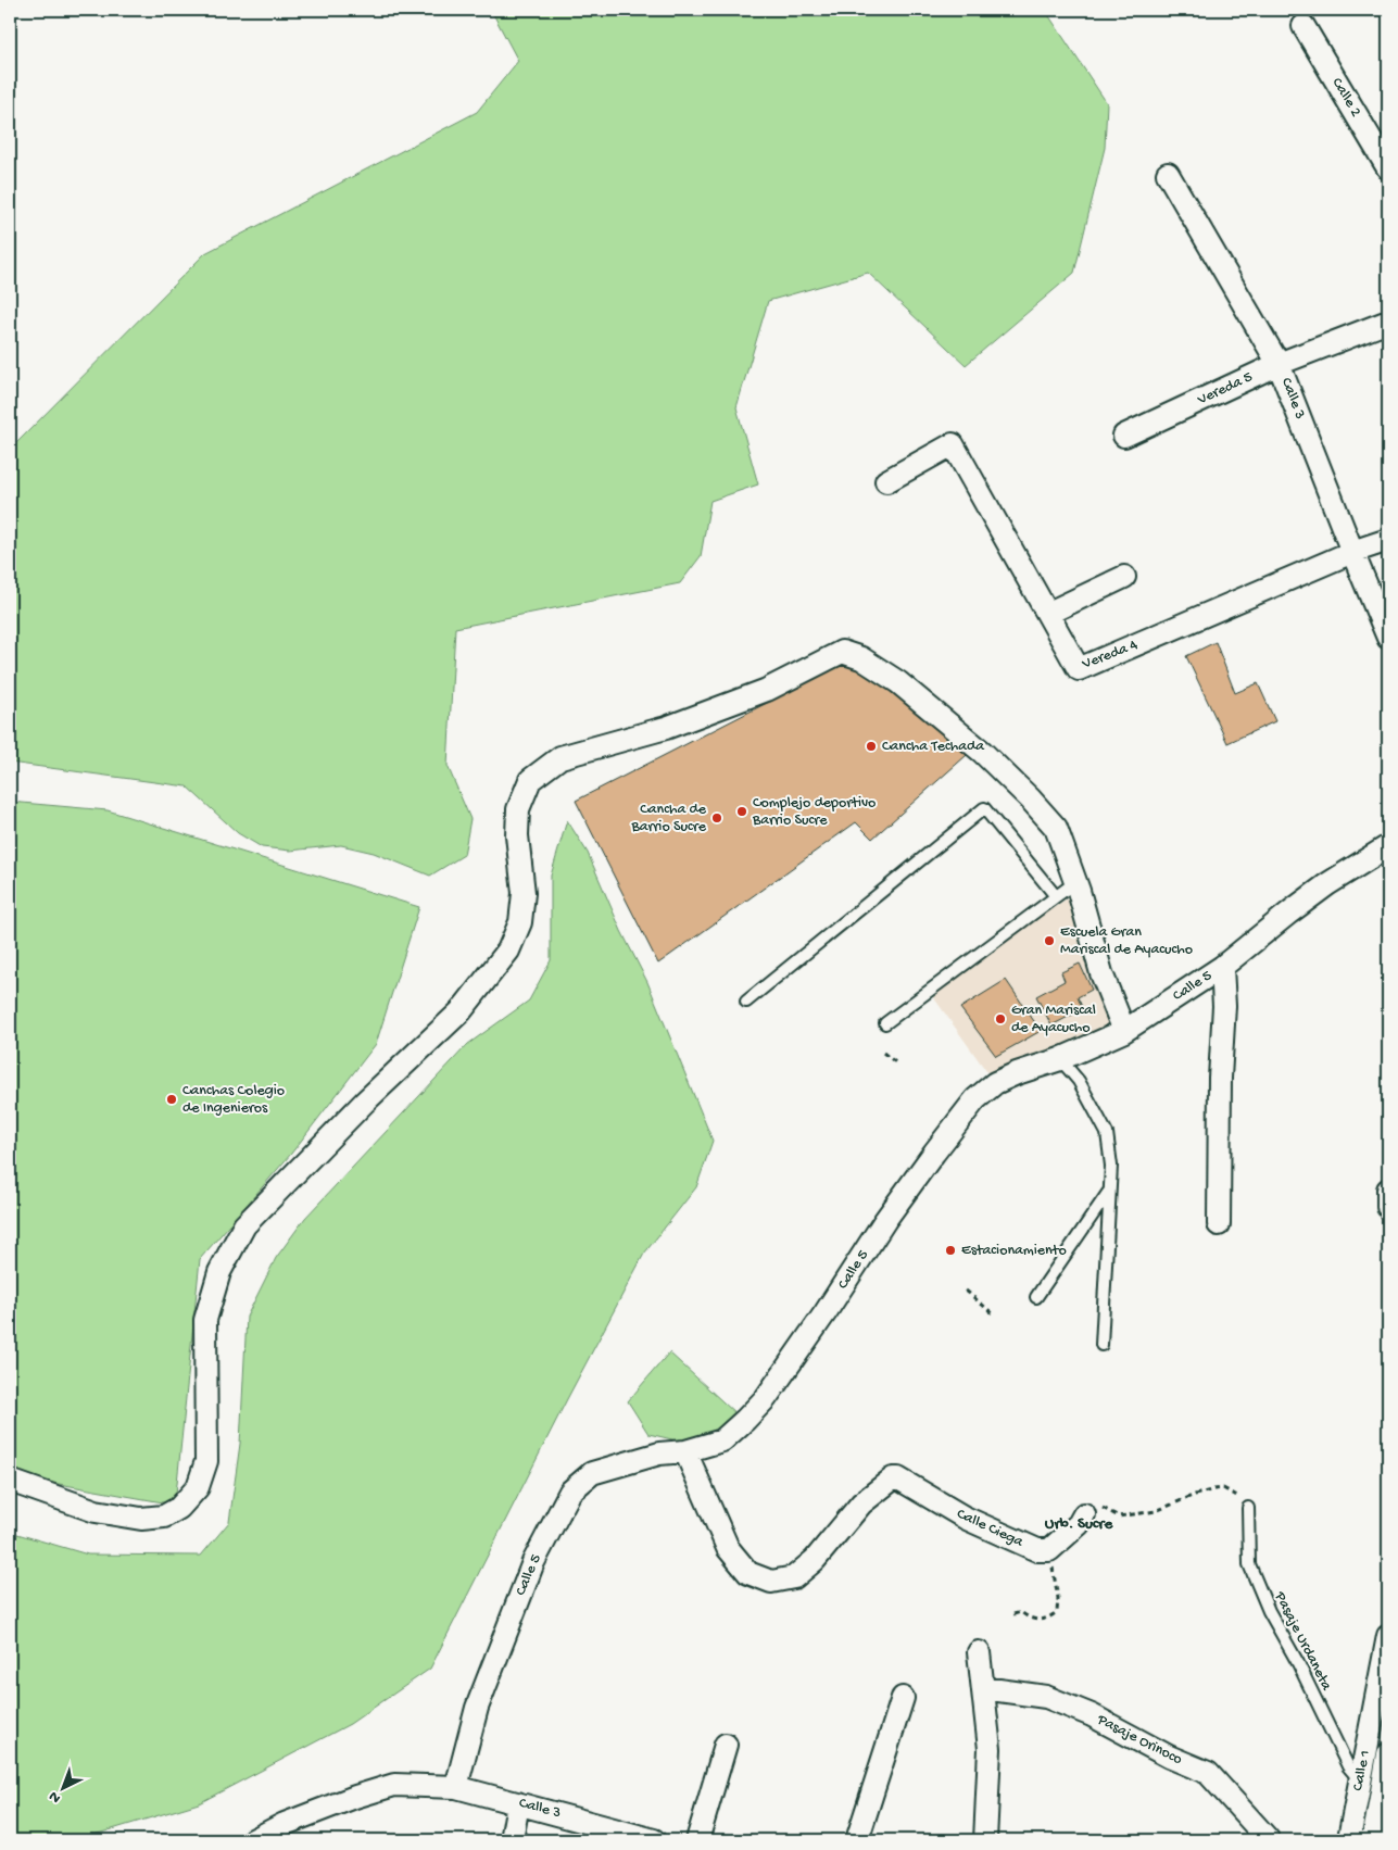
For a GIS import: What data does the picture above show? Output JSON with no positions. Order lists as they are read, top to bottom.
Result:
{
  "streets": {
    "street": [
      "Calle 2",
      "Vereda 5",
      "Calle 3",
      "Vereda 4",
      "Calle 5",
      "Calle Ciega",
      "Pasaje Orinoco",
      "Calle 1"
    ],
    "lane": ["Pasaje Urdaneta"]
  },
  "crossings": [
    ["Vereda 5", "Calle 3"],
    ["Calle 3", "Vereda 4"],
    ["Calle 3", "Calle 5"],
    ["Calle 5", "Calle Ciega"],
    ["Pasaje Urdaneta", "Calle 1"]
  ],
  "districts": ["Urb. Sucre"],
  "places": [
    "Cancha Techada",
    "Complejo deportivo Barrio Sucre",
    "Cancha de Barrio Sucre",
    "Escuela Gran Mariscal de Ayacucho",
    "Gran Mariscal de Ayacucho",
    "Canchas Colegio de Ingenieros",
    "Estacionamiento"
  ],
  "north": "bottom left"
}
